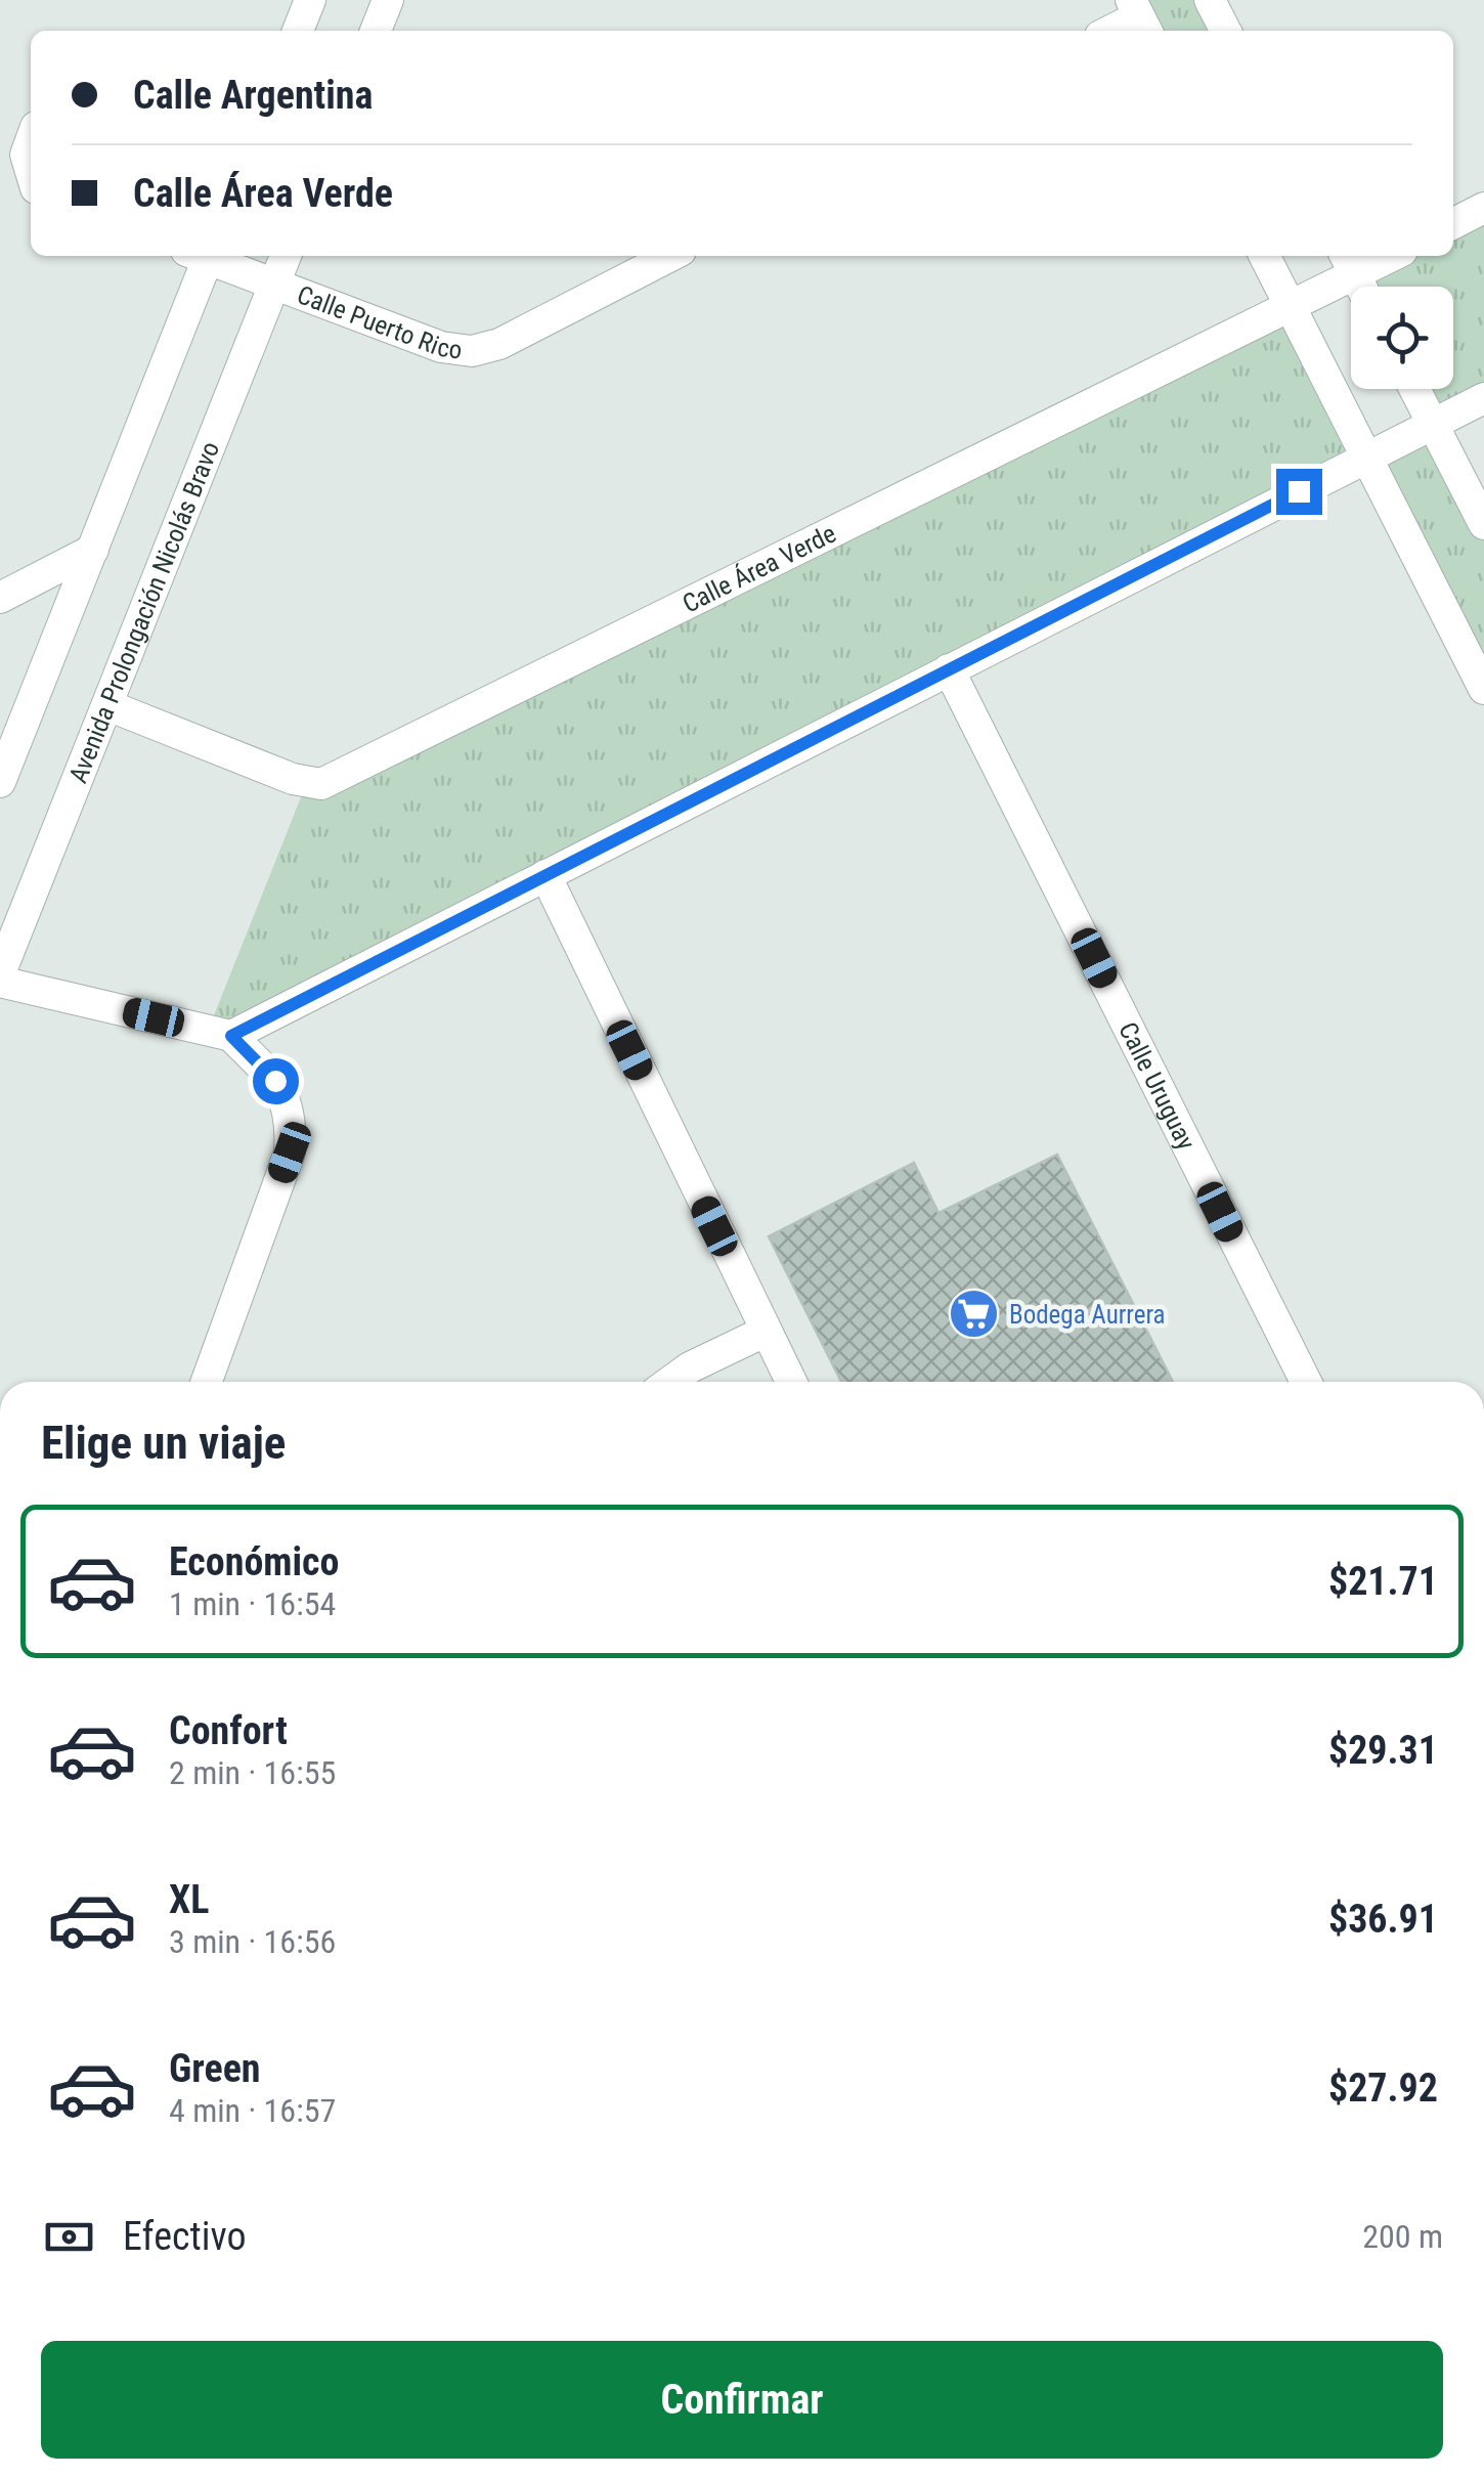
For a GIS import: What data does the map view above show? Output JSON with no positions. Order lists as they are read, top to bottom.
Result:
{
  "streets": {
    "street": [
      "Calle Puerto Rico",
      "Calle Área Verde",
      "Avenida Prolongación Nicolás Bravo",
      "Calle Uruguay"
    ]
  },
  "crossings": [
    ["Calle Puerto Rico", "Avenida Prolongación Nicolás Bravo"],
    ["Calle Área Verde", "Avenida Prolongación Nicolás Bravo"]
  ],
  "places": {
    "supermarket": ["Bodega Aurrera"]
  },
  "page": {
    "banner": ["Calle Argentina", "Calle Área Verde"],
    "heading": "Elige un viaje",
    "list": [
      {
        "name": "Económico",
        "note": "1 min · 16:54",
        "value": "$21.71"
      },
      {
        "name": "Confort",
        "note": "2 min · 16:55",
        "value": "$29.31"
      },
      {
        "name": "XL",
        "note": "3 min · 16:56",
        "value": "$36.91"
      },
      {
        "name": "Green",
        "note": "4 min · 16:57",
        "value": "$27.92"
      }
    ],
    "pay": ["Efectivo", "200 m"],
    "buttons": "Confirmar"
  }
}
